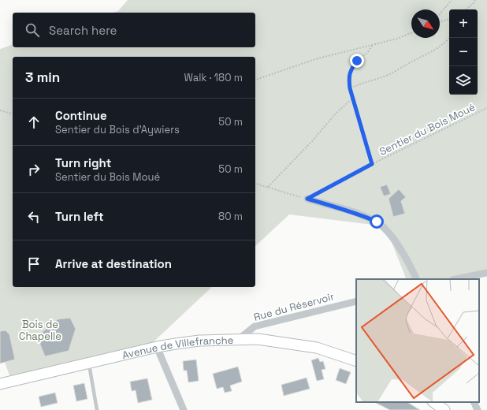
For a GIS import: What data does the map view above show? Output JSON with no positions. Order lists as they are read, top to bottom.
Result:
{
  "streets": {
    "main road": ["Avenue de Villefranche"],
    "street": ["Rue du Réservoir"],
    "path": ["Sentier du Bois Moué"]
  },
  "crossings": [
    ["Rue du Réservoir", "Avenue de Villefranche"]
  ],
  "parks": ["Bois de Chapelle"],
  "north": "bottom right",
  "page": {
    "map_buttons": ["+", "−"],
    "search": "Search here",
    "heading": ["3 min", "Walk · 180 m"],
    "list": [
      ["Continue", "Sentier du Bois d'Aywiers", "50 m"],
      ["Turn right", "Sentier du Bois Moué", "50 m"],
      ["Turn left", "80 m"],
      "Arrive at destination"
    ]
  }
}
